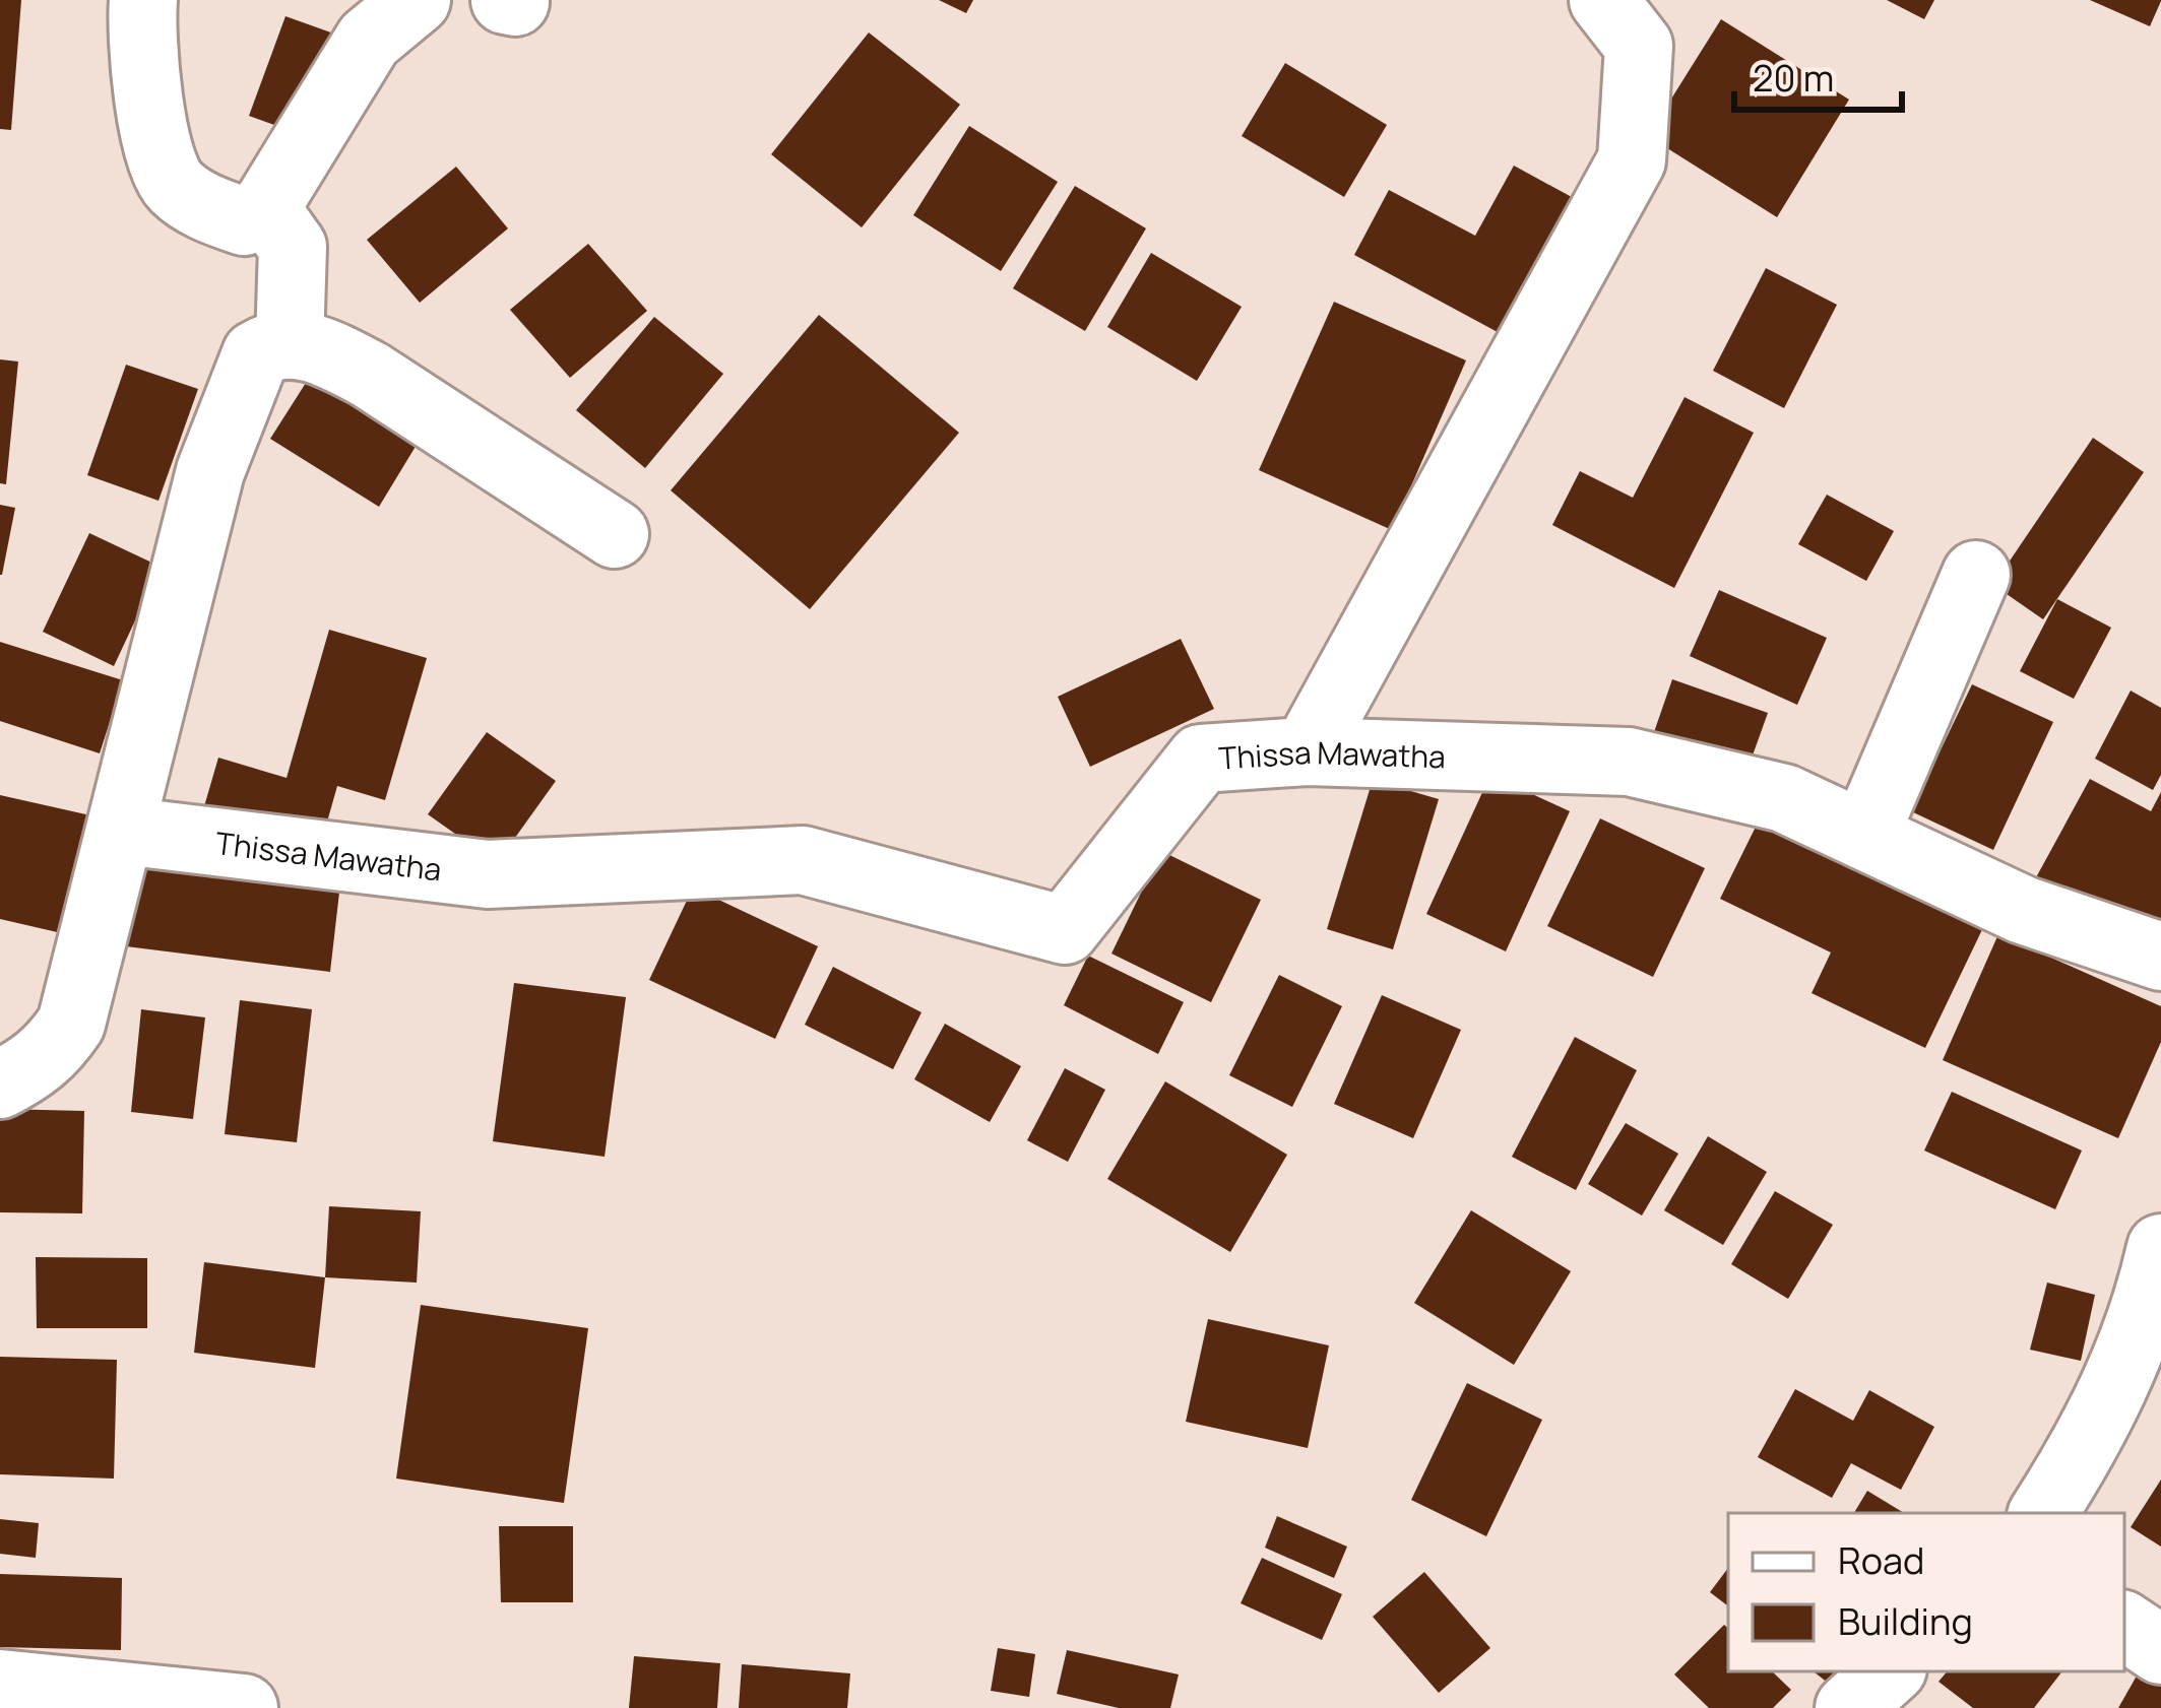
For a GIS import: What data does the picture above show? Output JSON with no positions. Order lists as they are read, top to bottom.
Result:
{
  "streets": {
    "street": ["Thissa Mawatha"]
  },
  "legend": ["Road", "Building"],
  "scale_bar": "20 m"
}
